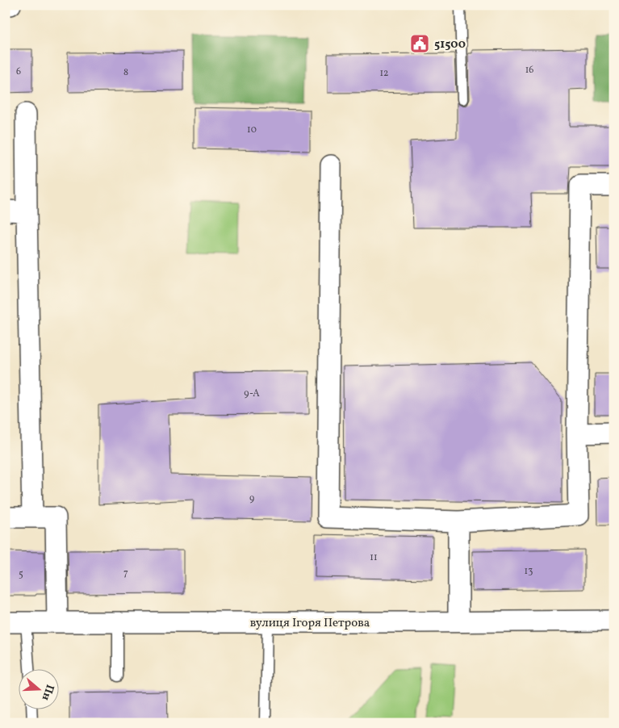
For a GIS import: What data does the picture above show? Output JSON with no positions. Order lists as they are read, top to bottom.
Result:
{
  "streets": {
    "street": ["вулиця Ігоря Петрова"]
  },
  "places": {
    "public building": ["51500"]
  },
  "house_numbers": [
    "16",
    "6",
    "8",
    "12",
    "10",
    "9-А",
    "9",
    "11",
    "13",
    "7",
    "5"
  ],
  "north": "right"
}
